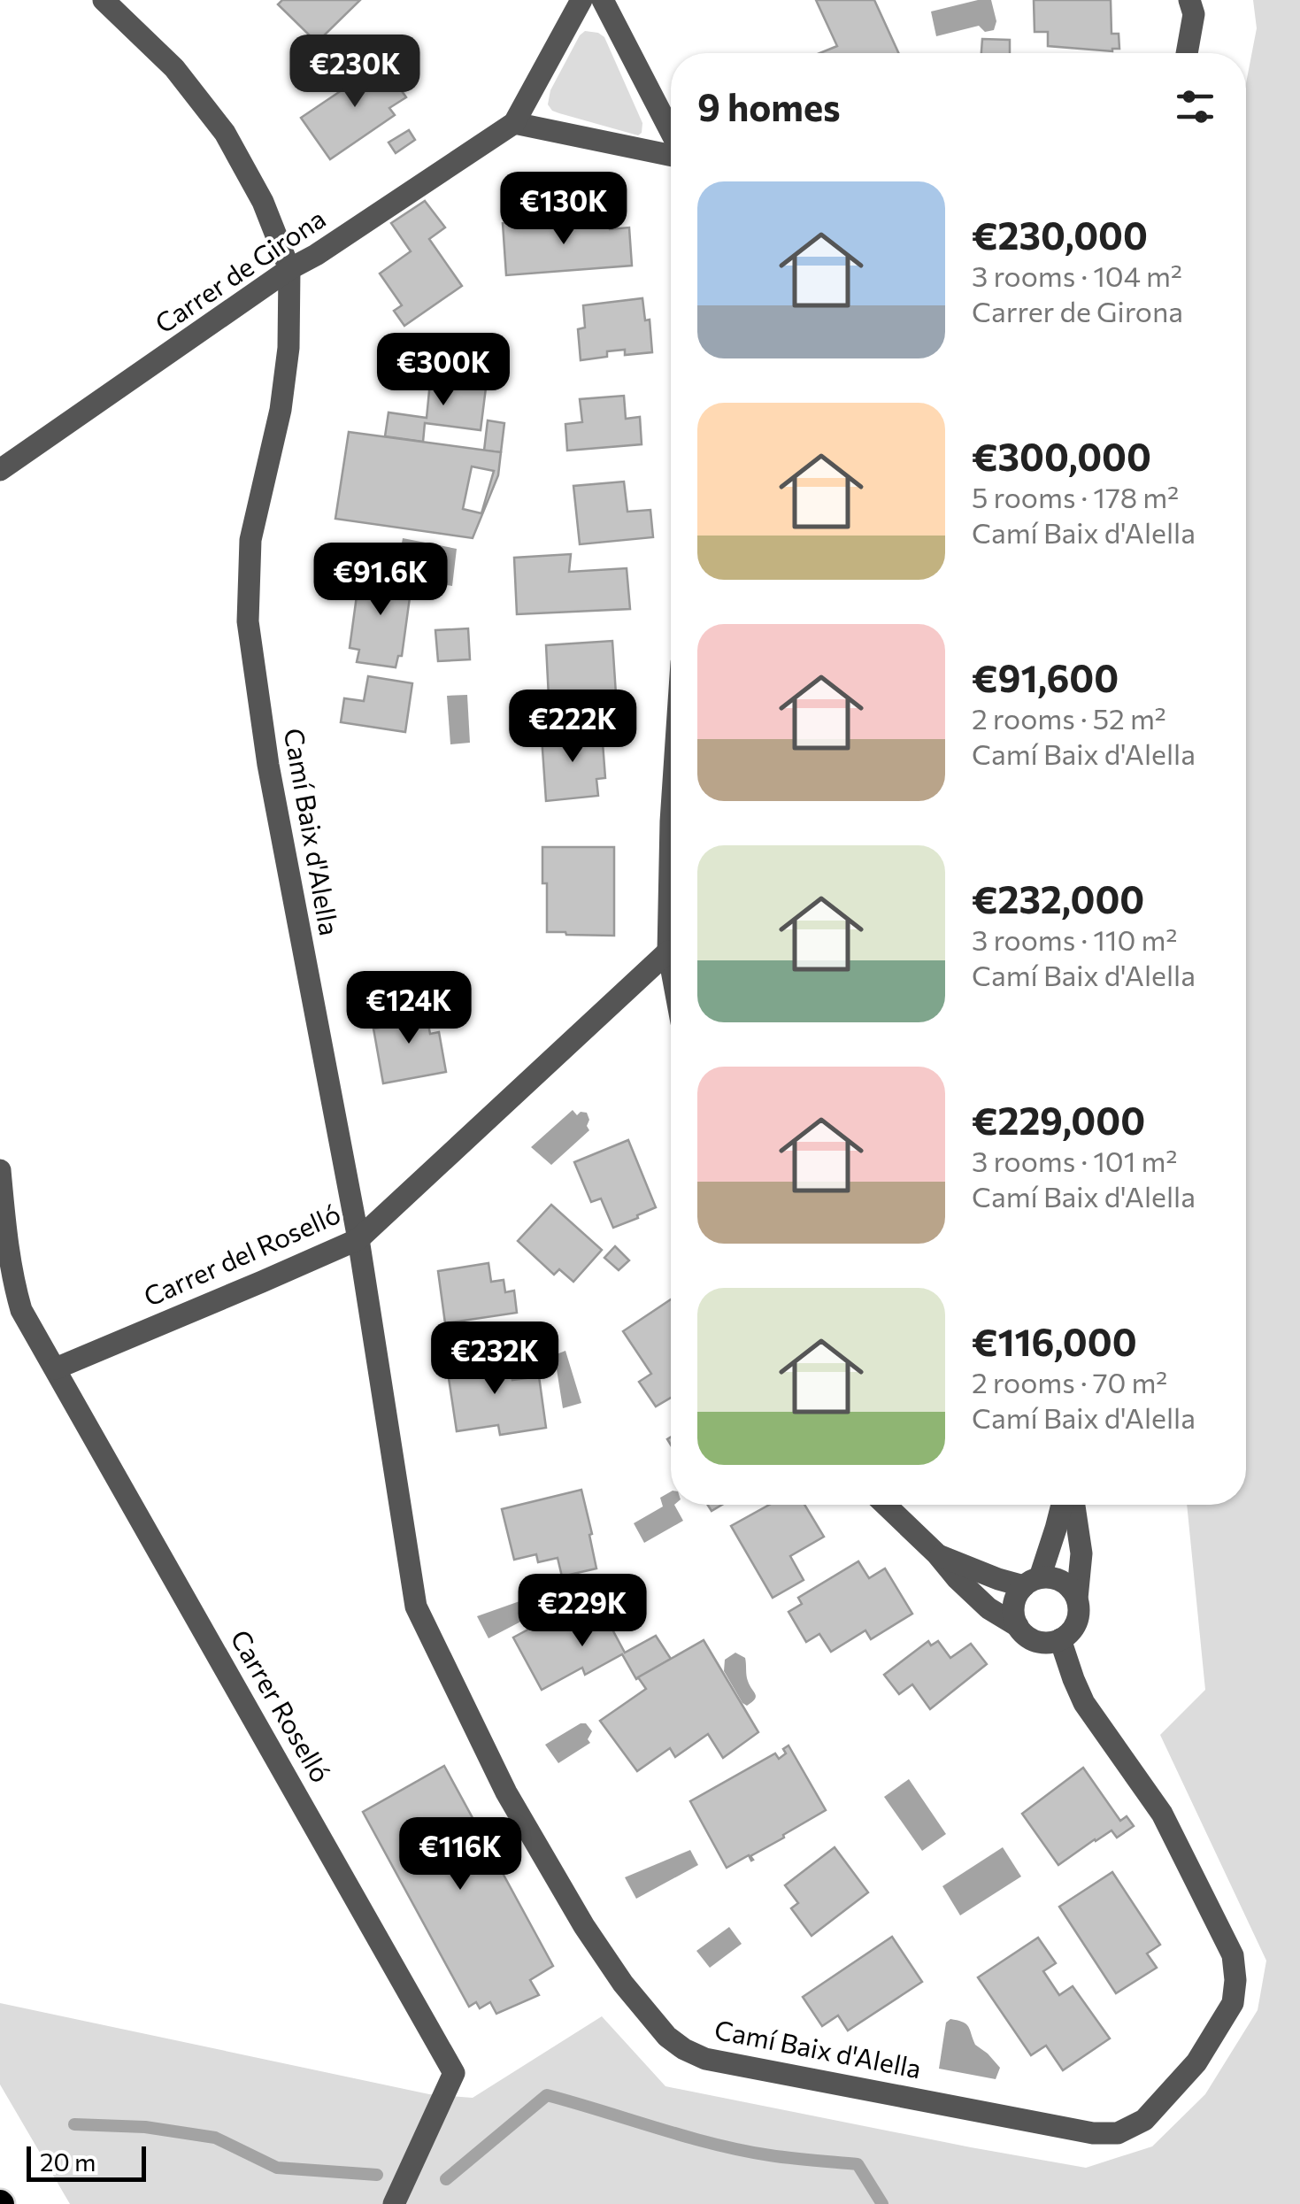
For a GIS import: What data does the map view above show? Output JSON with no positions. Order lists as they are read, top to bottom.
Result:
{
  "streets": {
    "street": [
      "Carrer de Girona",
      "Camí Baix d'Alella",
      "Carrer del Roselló",
      "Carrer Roselló"
    ]
  },
  "crossings": [
    ["Carrer de Girona", "Camí Baix d'Alella"],
    ["Camí Baix d'Alella", "Carrer del Roselló"],
    ["Carrer del Roselló", "Carrer Roselló"]
  ],
  "scale_bar": "20 m",
  "page": {
    "price": [
      "€230K",
      "€130K",
      "€300K",
      "€91.6K",
      "€222K",
      "€124K",
      "€232K",
      "€229K",
      "€116K"
    ],
    "heading": "9 homes",
    "list": [
      {
        "name": "€230,000",
        "note": "3 rooms · 104 m² · Carrer de Girona"
      },
      {
        "name": "€300,000",
        "note": "5 rooms · 178 m² · Camí Baix d'Alella"
      },
      {
        "name": "€91,600",
        "note": "2 rooms · 52 m² · Camí Baix d'Alella"
      },
      {
        "name": "€232,000",
        "note": "3 rooms · 110 m² · Camí Baix d'Alella"
      },
      {
        "name": "€229,000",
        "note": "3 rooms · 101 m² · Camí Baix d'Alella"
      },
      {
        "name": "€116,000",
        "note": "2 rooms · 70 m² · Camí Baix d'Alella"
      }
    ],
    "scale": "20 m"
  }
}
